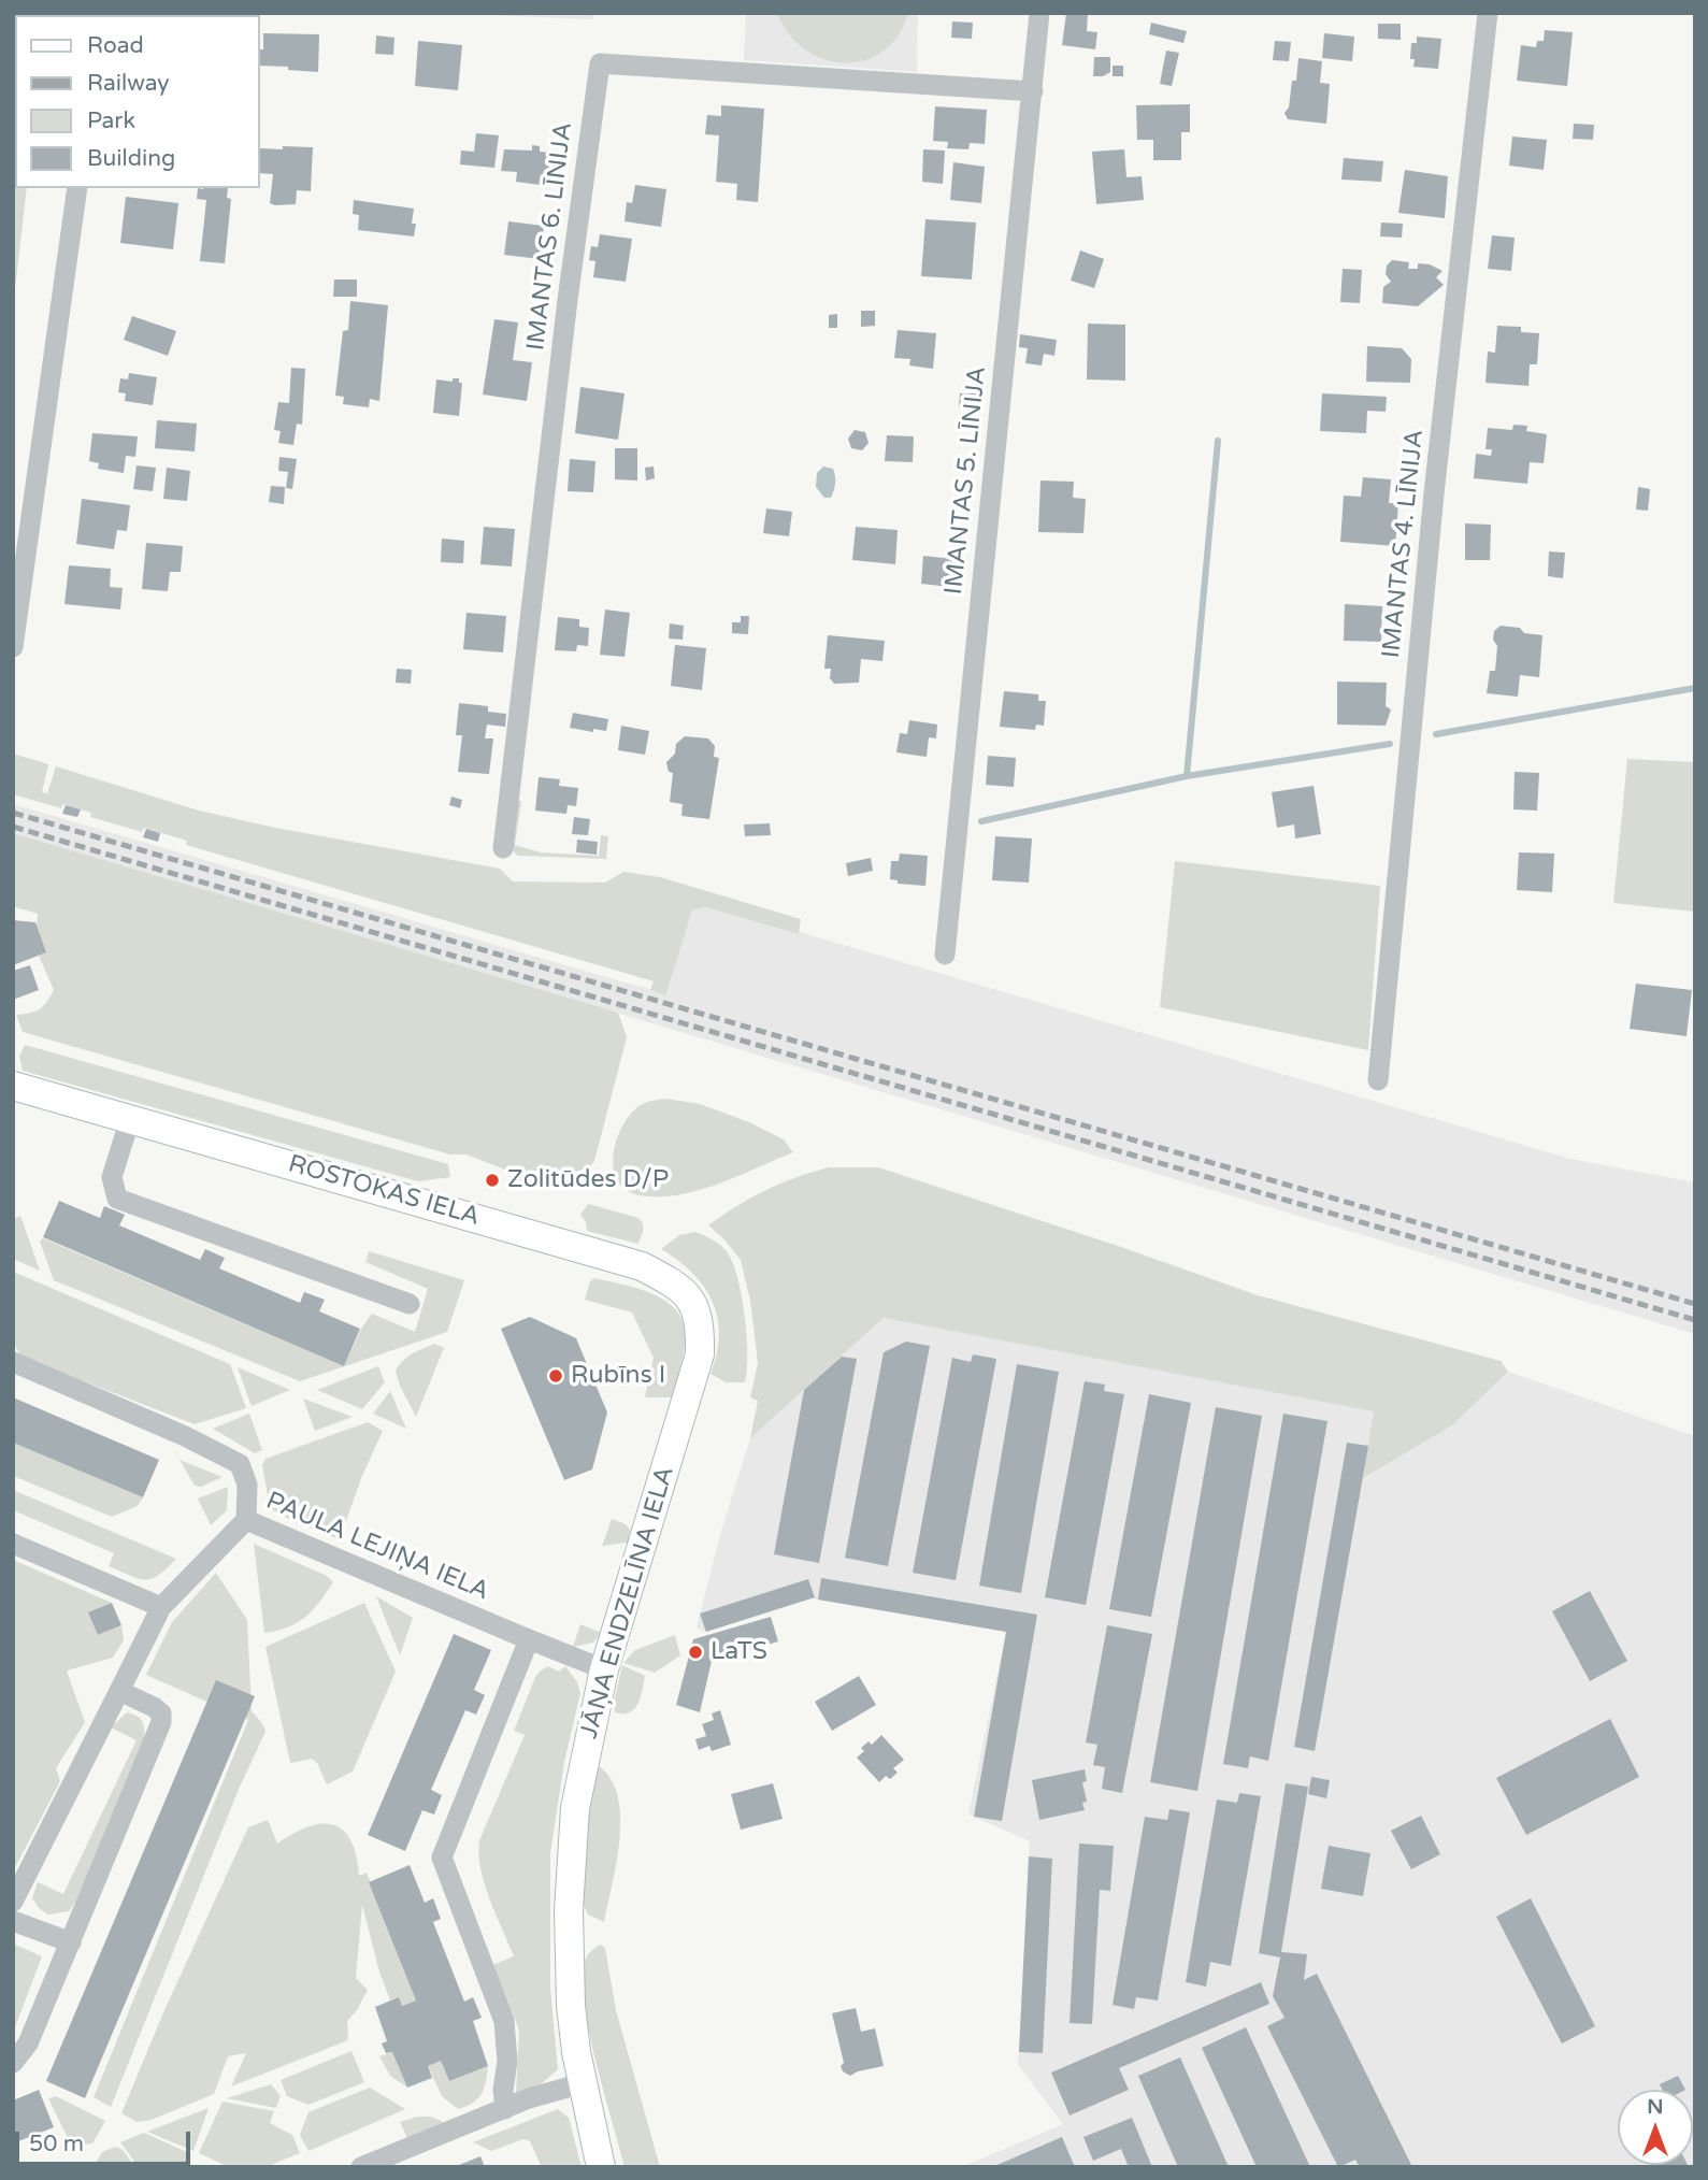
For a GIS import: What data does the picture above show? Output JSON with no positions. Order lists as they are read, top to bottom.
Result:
{
  "streets": {
    "street": [
      "IMANTAS 6. LĪNIJA",
      "IMANTAS 5. LĪNIJA",
      "IMANTAS 4. LĪNIJA",
      "ROSTOKAS IELA",
      "PAULA LEJIŅA IELA",
      "JĀŅA ENDZELĪNA IELA"
    ]
  },
  "crossings": [
    ["IMANTAS 6. LĪNIJA", "IMANTAS 5. LĪNIJA"],
    ["ROSTOKAS IELA", "JĀŅA ENDZELĪNA IELA"],
    ["PAULA LEJIŅA IELA", "JĀŅA ENDZELĪNA IELA"]
  ],
  "places": ["Zolitūdes D/P", "Rubīns I", "LaTS"],
  "legend": [
    "Road",
    "Railway",
    "Park",
    "Building"
  ],
  "scale_bar": "50 m",
  "north": "top"
}
